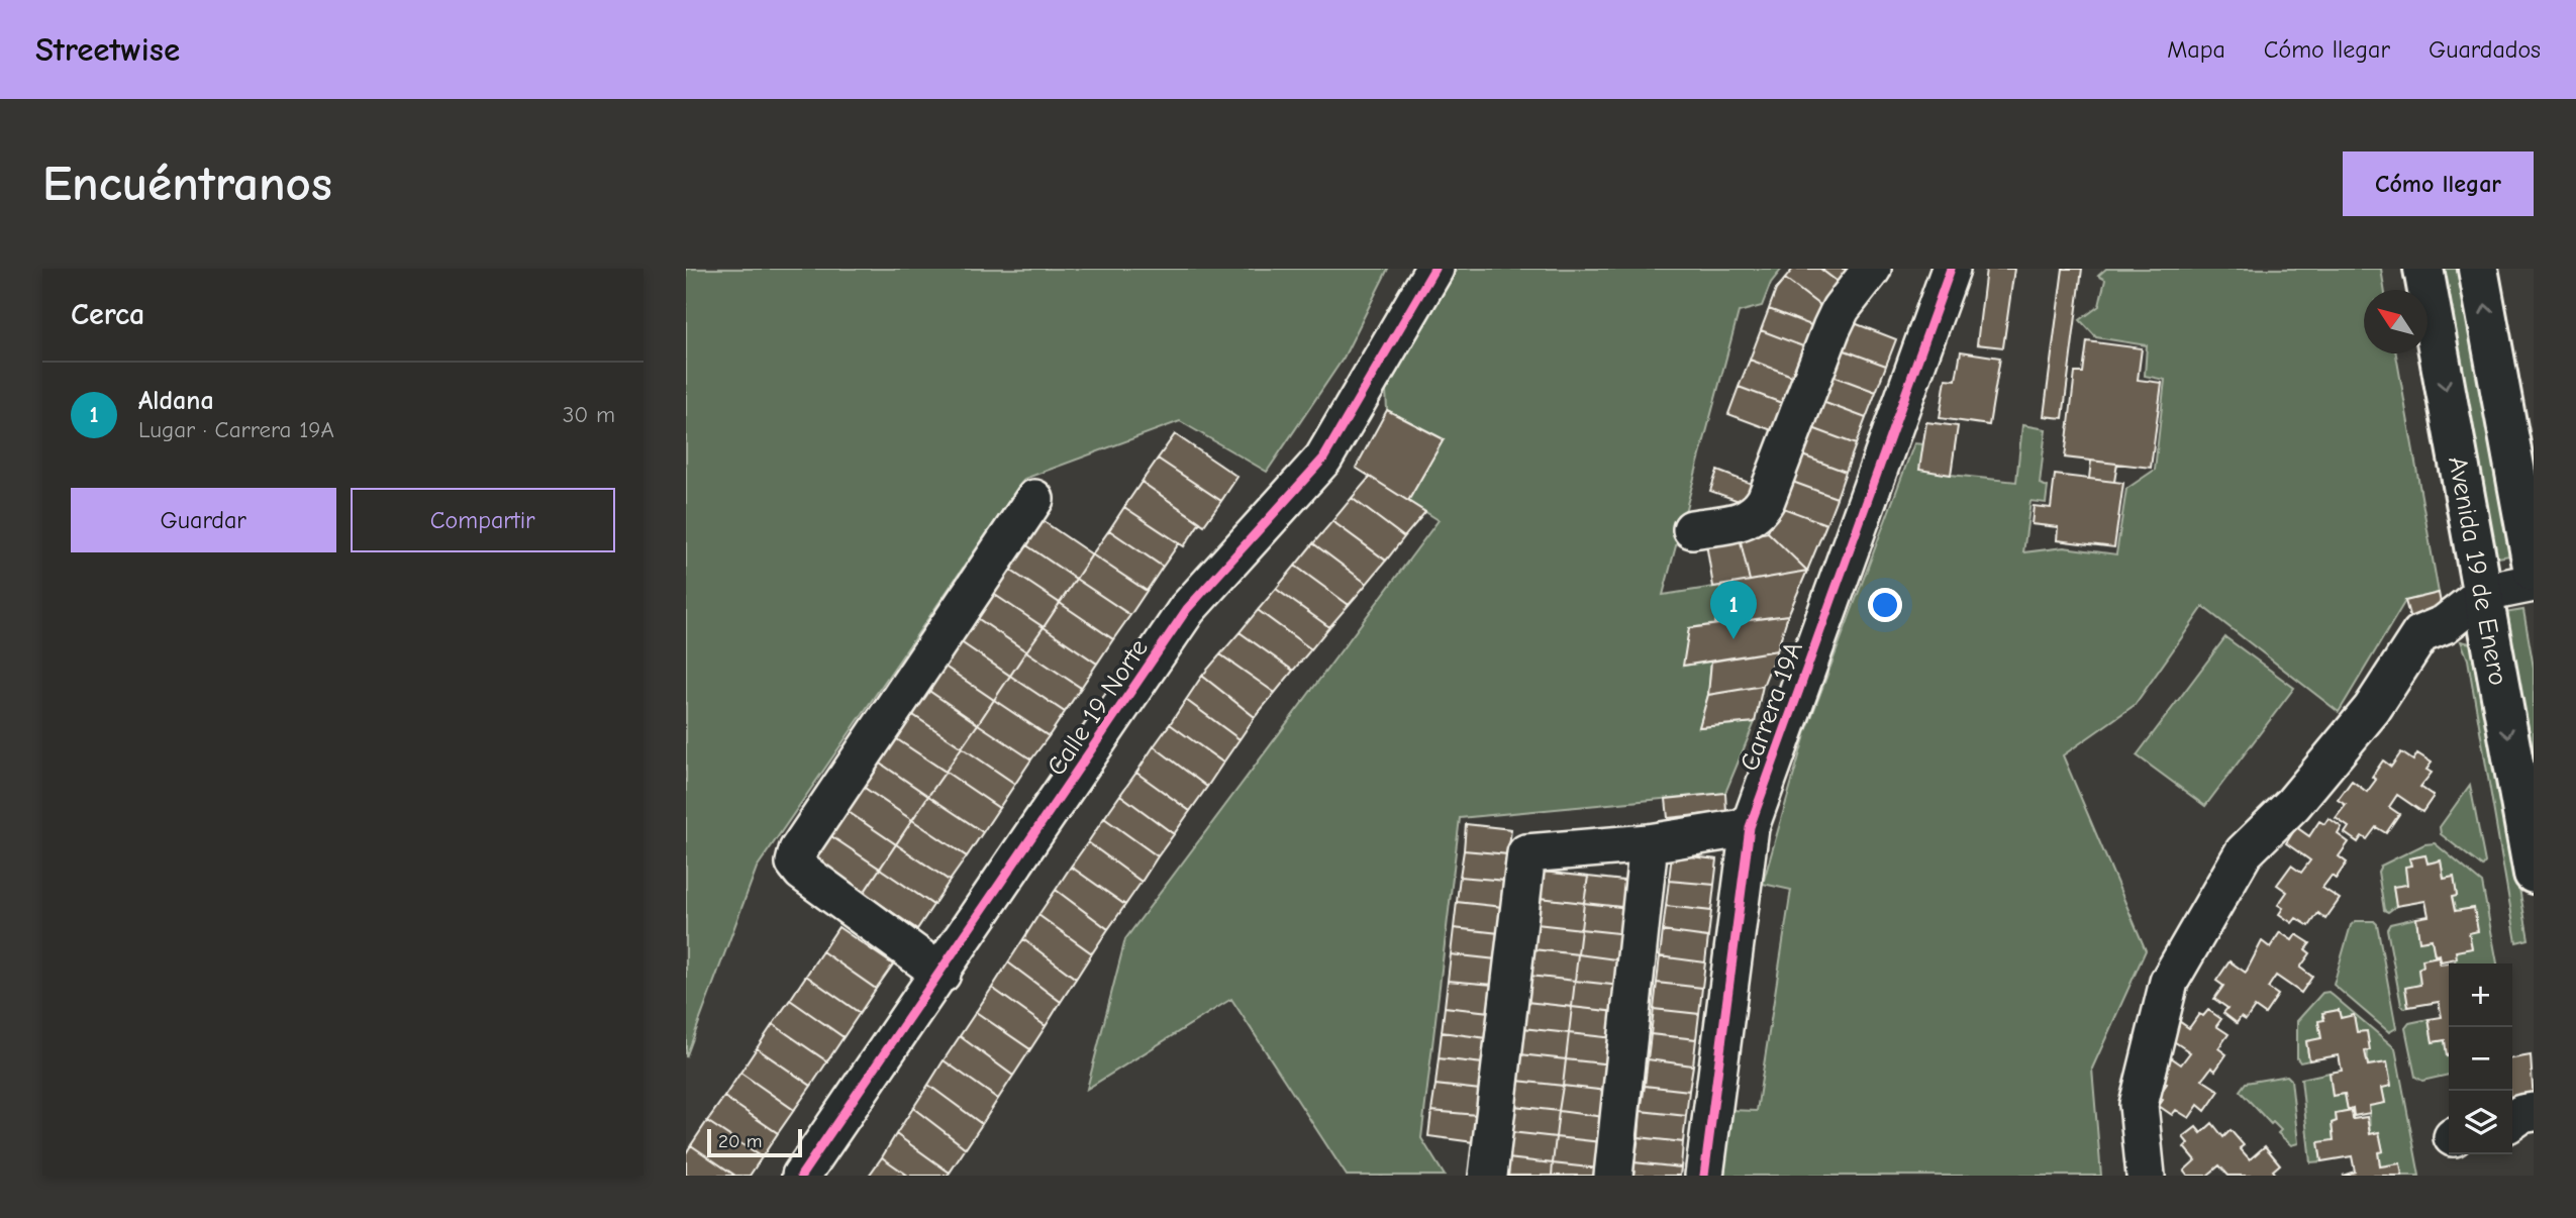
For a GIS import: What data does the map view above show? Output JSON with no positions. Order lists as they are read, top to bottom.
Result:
{
  "streets": {
    "main road": ["Avenida 19 de Enero"],
    "street": ["Carrera 19A", "Calle 19 Norte"]
  },
  "scale_bar": "20 m",
  "north": "top left",
  "page": {
    "header": "Streetwise",
    "nav": ["Mapa", "Cómo llegar", "Guardados"],
    "buttons": [
      "Cómo llegar",
      ["Guardar", "Compartir"]
    ],
    "title": "Encuéntranos",
    "heading": "Cerca",
    "list": [
      {
        "mark": "1",
        "name": "Aldana",
        "note": "Lugar · Carrera 19A",
        "value": "30 m"
      }
    ],
    "pins": "1",
    "map_buttons": ["+", "−"],
    "scale": "20 m"
  }
}
